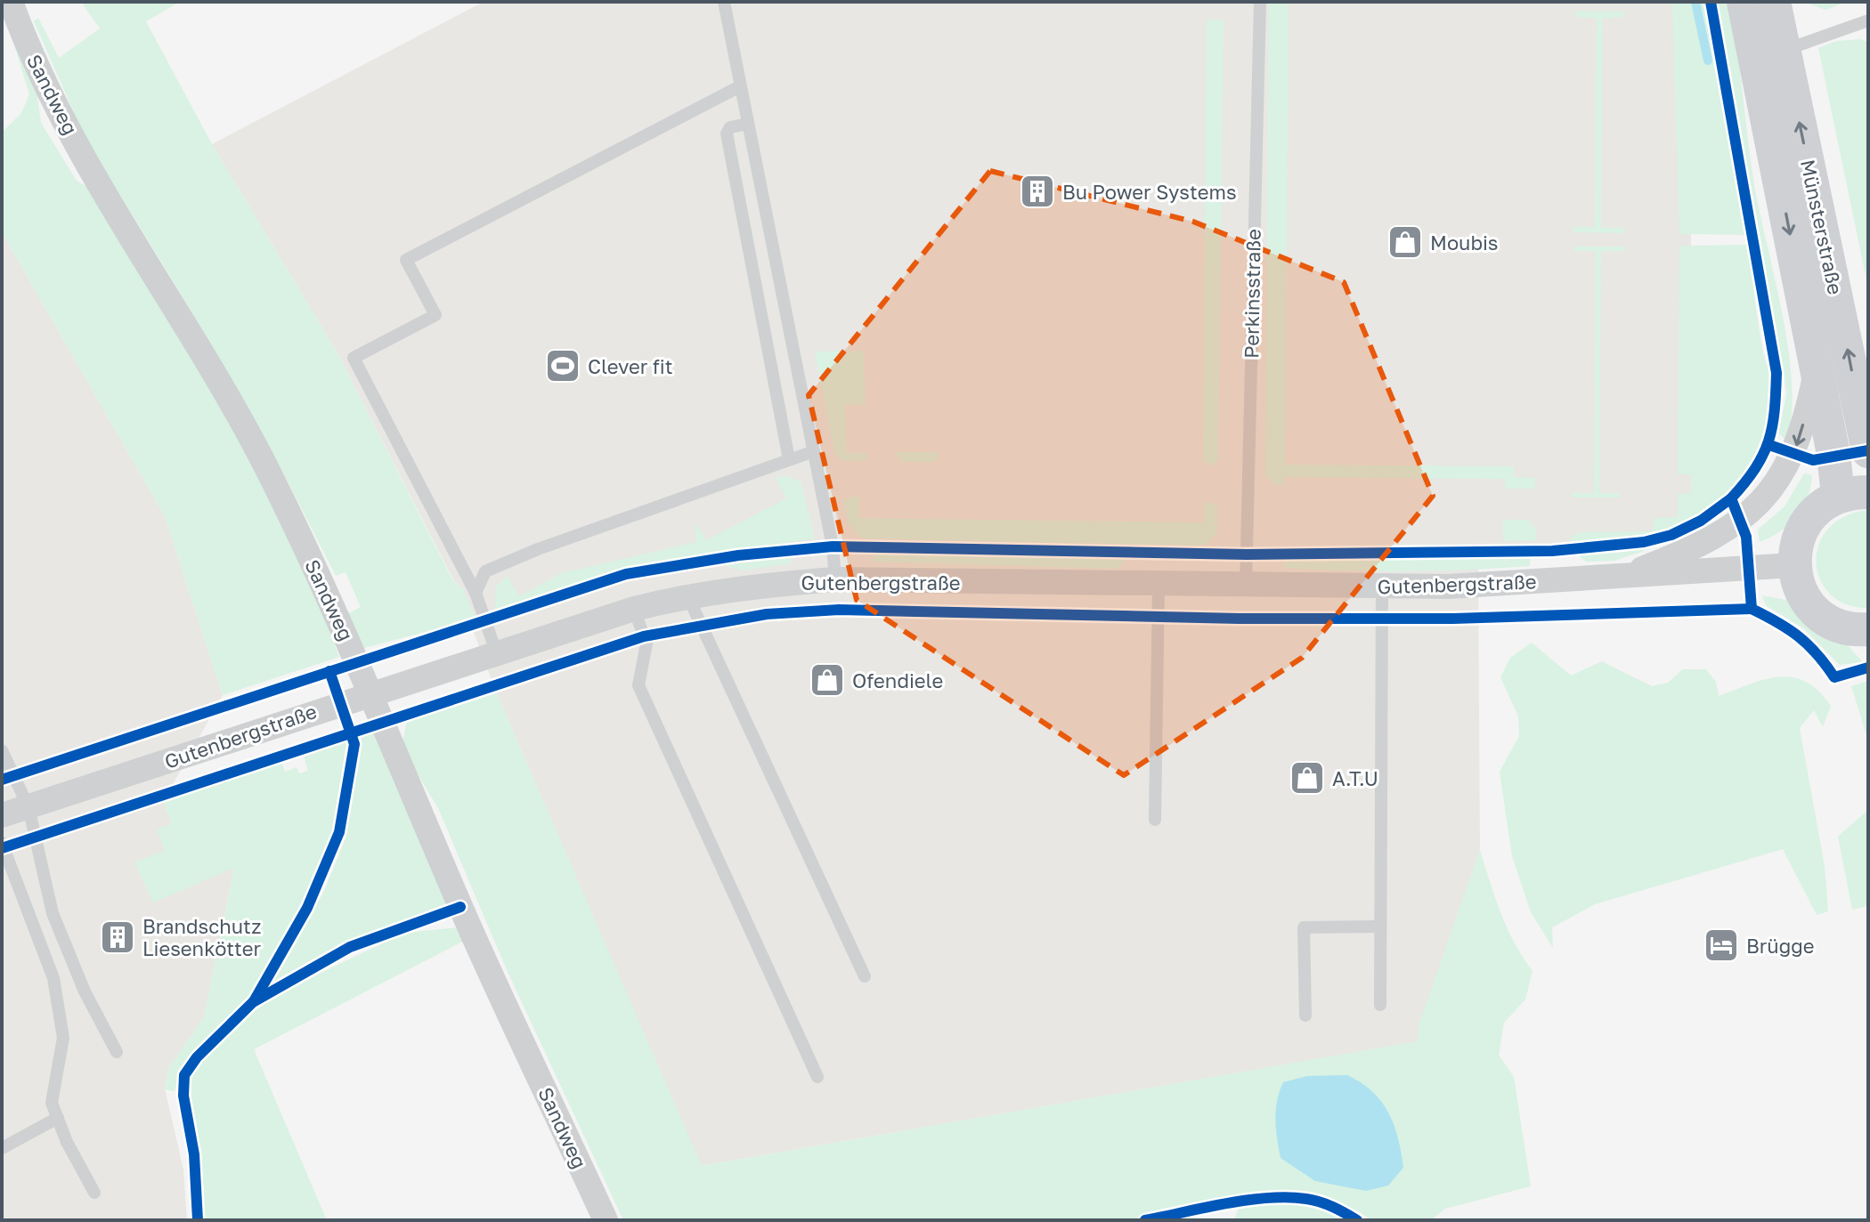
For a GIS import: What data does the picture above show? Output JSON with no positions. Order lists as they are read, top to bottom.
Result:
{
  "streets": {
    "main road": ["Münsterstraße"],
    "street": ["Sandweg", "Gutenbergstraße"],
    "lane": ["Perkinsstraße"]
  },
  "crossings": [
    ["Sandweg", "Gutenbergstraße"],
    ["Münsterstraße", "Gutenbergstraße"],
    ["Perkinsstraße", "Gutenbergstraße"]
  ],
  "places": {
    "building": ["Bu Power Systems", "Brandschutz Liesenkötter"],
    "shop": ["Moubis", "Ofendiele", "A.T.U"],
    "sports": ["Clever fit"],
    "hotel": ["Brügge"]
  }
}
